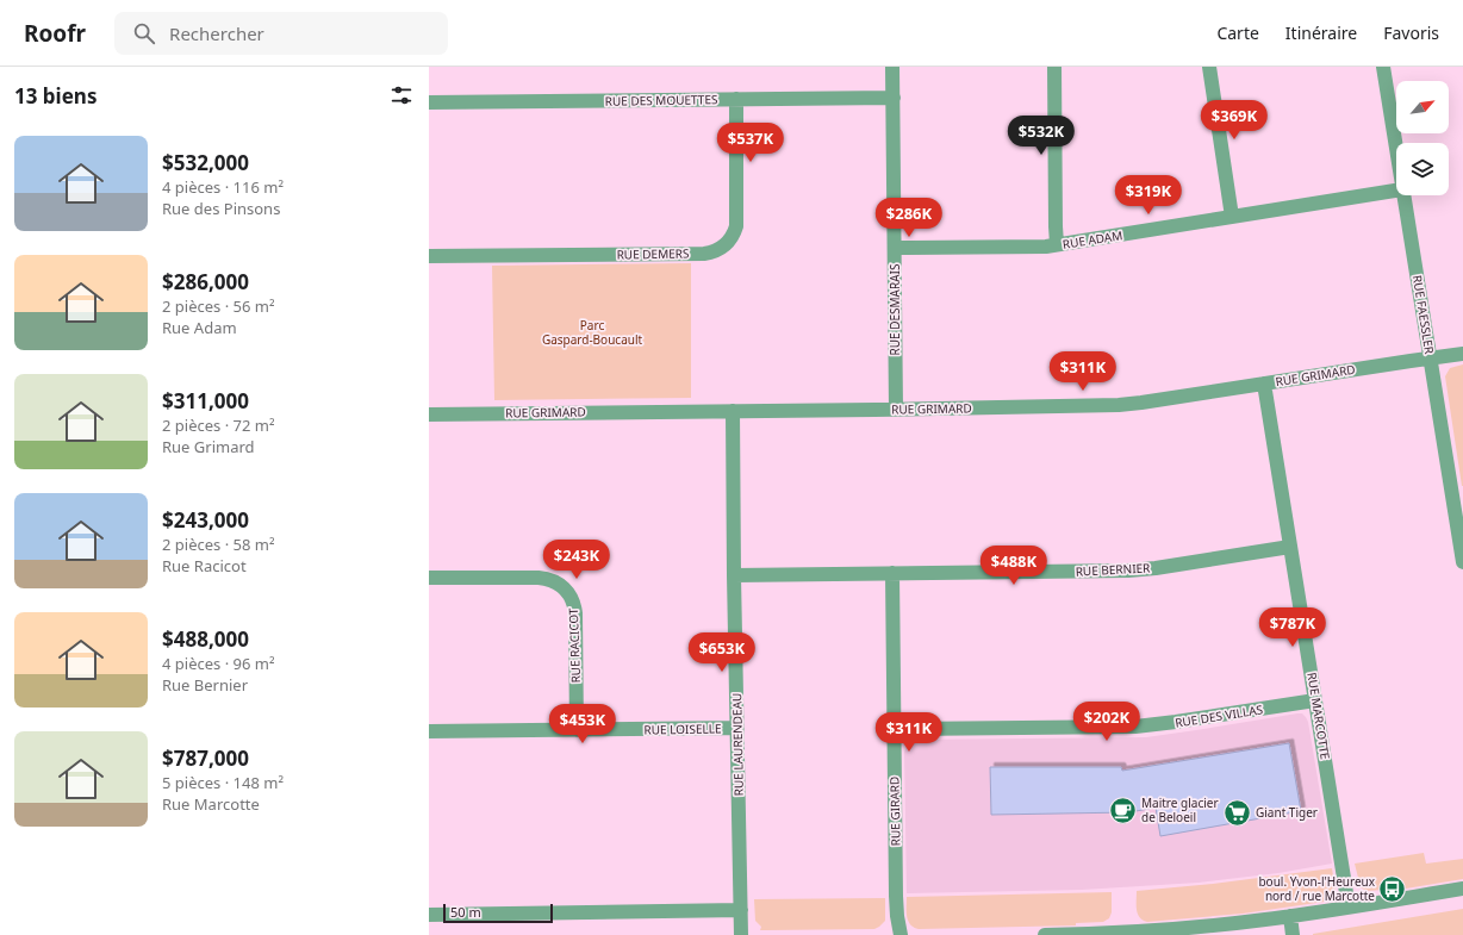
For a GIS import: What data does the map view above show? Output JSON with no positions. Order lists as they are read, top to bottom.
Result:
{
  "streets": {
    "street": [
      "RUE DES MOUETTES",
      "RUE ADAM",
      "RUE DEMERS",
      "RUE DESMARAIS",
      "RUE FAESSLER",
      "RUE GRIMARD",
      "RUE BERNIER",
      "RUE RACICOT",
      "RUE DES VILLAS",
      "RUE MARCOTTE",
      "RUE LOISELLE",
      "RUE LAURENDEAU",
      "RUE GIRARD"
    ]
  },
  "crossings": [
    ["RUE DES MOUETTES", "RUE DEMERS"],
    ["RUE DES MOUETTES", "RUE DESMARAIS"],
    ["RUE ADAM", "RUE DESMARAIS"],
    ["RUE DESMARAIS", "RUE GRIMARD"],
    ["RUE FAESSLER", "RUE GRIMARD"],
    ["RUE GRIMARD", "RUE MARCOTTE"],
    ["RUE GRIMARD", "RUE LAURENDEAU"],
    ["RUE BERNIER", "RUE MARCOTTE"],
    ["RUE BERNIER", "RUE LAURENDEAU"],
    ["RUE BERNIER", "RUE GIRARD"],
    ["RUE RACICOT", "RUE LOISELLE"],
    ["RUE DES VILLAS", "RUE MARCOTTE"],
    ["RUE DES VILLAS", "RUE GIRARD"],
    ["RUE LOISELLE", "RUE LAURENDEAU"]
  ],
  "parks": ["Parc Gaspard-Boucault"],
  "places": {
    "cafe": ["Maitre glacier de Beloeil"],
    "supermarket": ["Giant Tiger"],
    "bus stop": ["boul. Yvon-l'Heureux nord / rue Marcotte"]
  },
  "scale_bar": "50 m",
  "north": "top right",
  "page": {
    "header": "Roofr",
    "search": "Rechercher",
    "nav": ["Carte", "Itinéraire", "Favoris"],
    "heading": "13 biens",
    "price": [
      "$369K",
      "$532K",
      "$537K",
      "$319K",
      "$286K",
      "$311K",
      "$243K",
      "$488K",
      "$787K",
      "$653K",
      "$202K",
      "$453K",
      "$311K"
    ],
    "list": [
      {
        "name": "$532,000",
        "note": "4 pièces · 116 m² · Rue des Pinsons"
      },
      {
        "name": "$286,000",
        "note": "2 pièces · 56 m² · Rue Adam"
      },
      {
        "name": "$311,000",
        "note": "2 pièces · 72 m² · Rue Grimard"
      },
      {
        "name": "$243,000",
        "note": "2 pièces · 58 m² · Rue Racicot"
      },
      {
        "name": "$488,000",
        "note": "4 pièces · 96 m² · Rue Bernier"
      },
      {
        "name": "$787,000",
        "note": "5 pièces · 148 m² · Rue Marcotte"
      }
    ],
    "scale": "50 m"
  }
}
